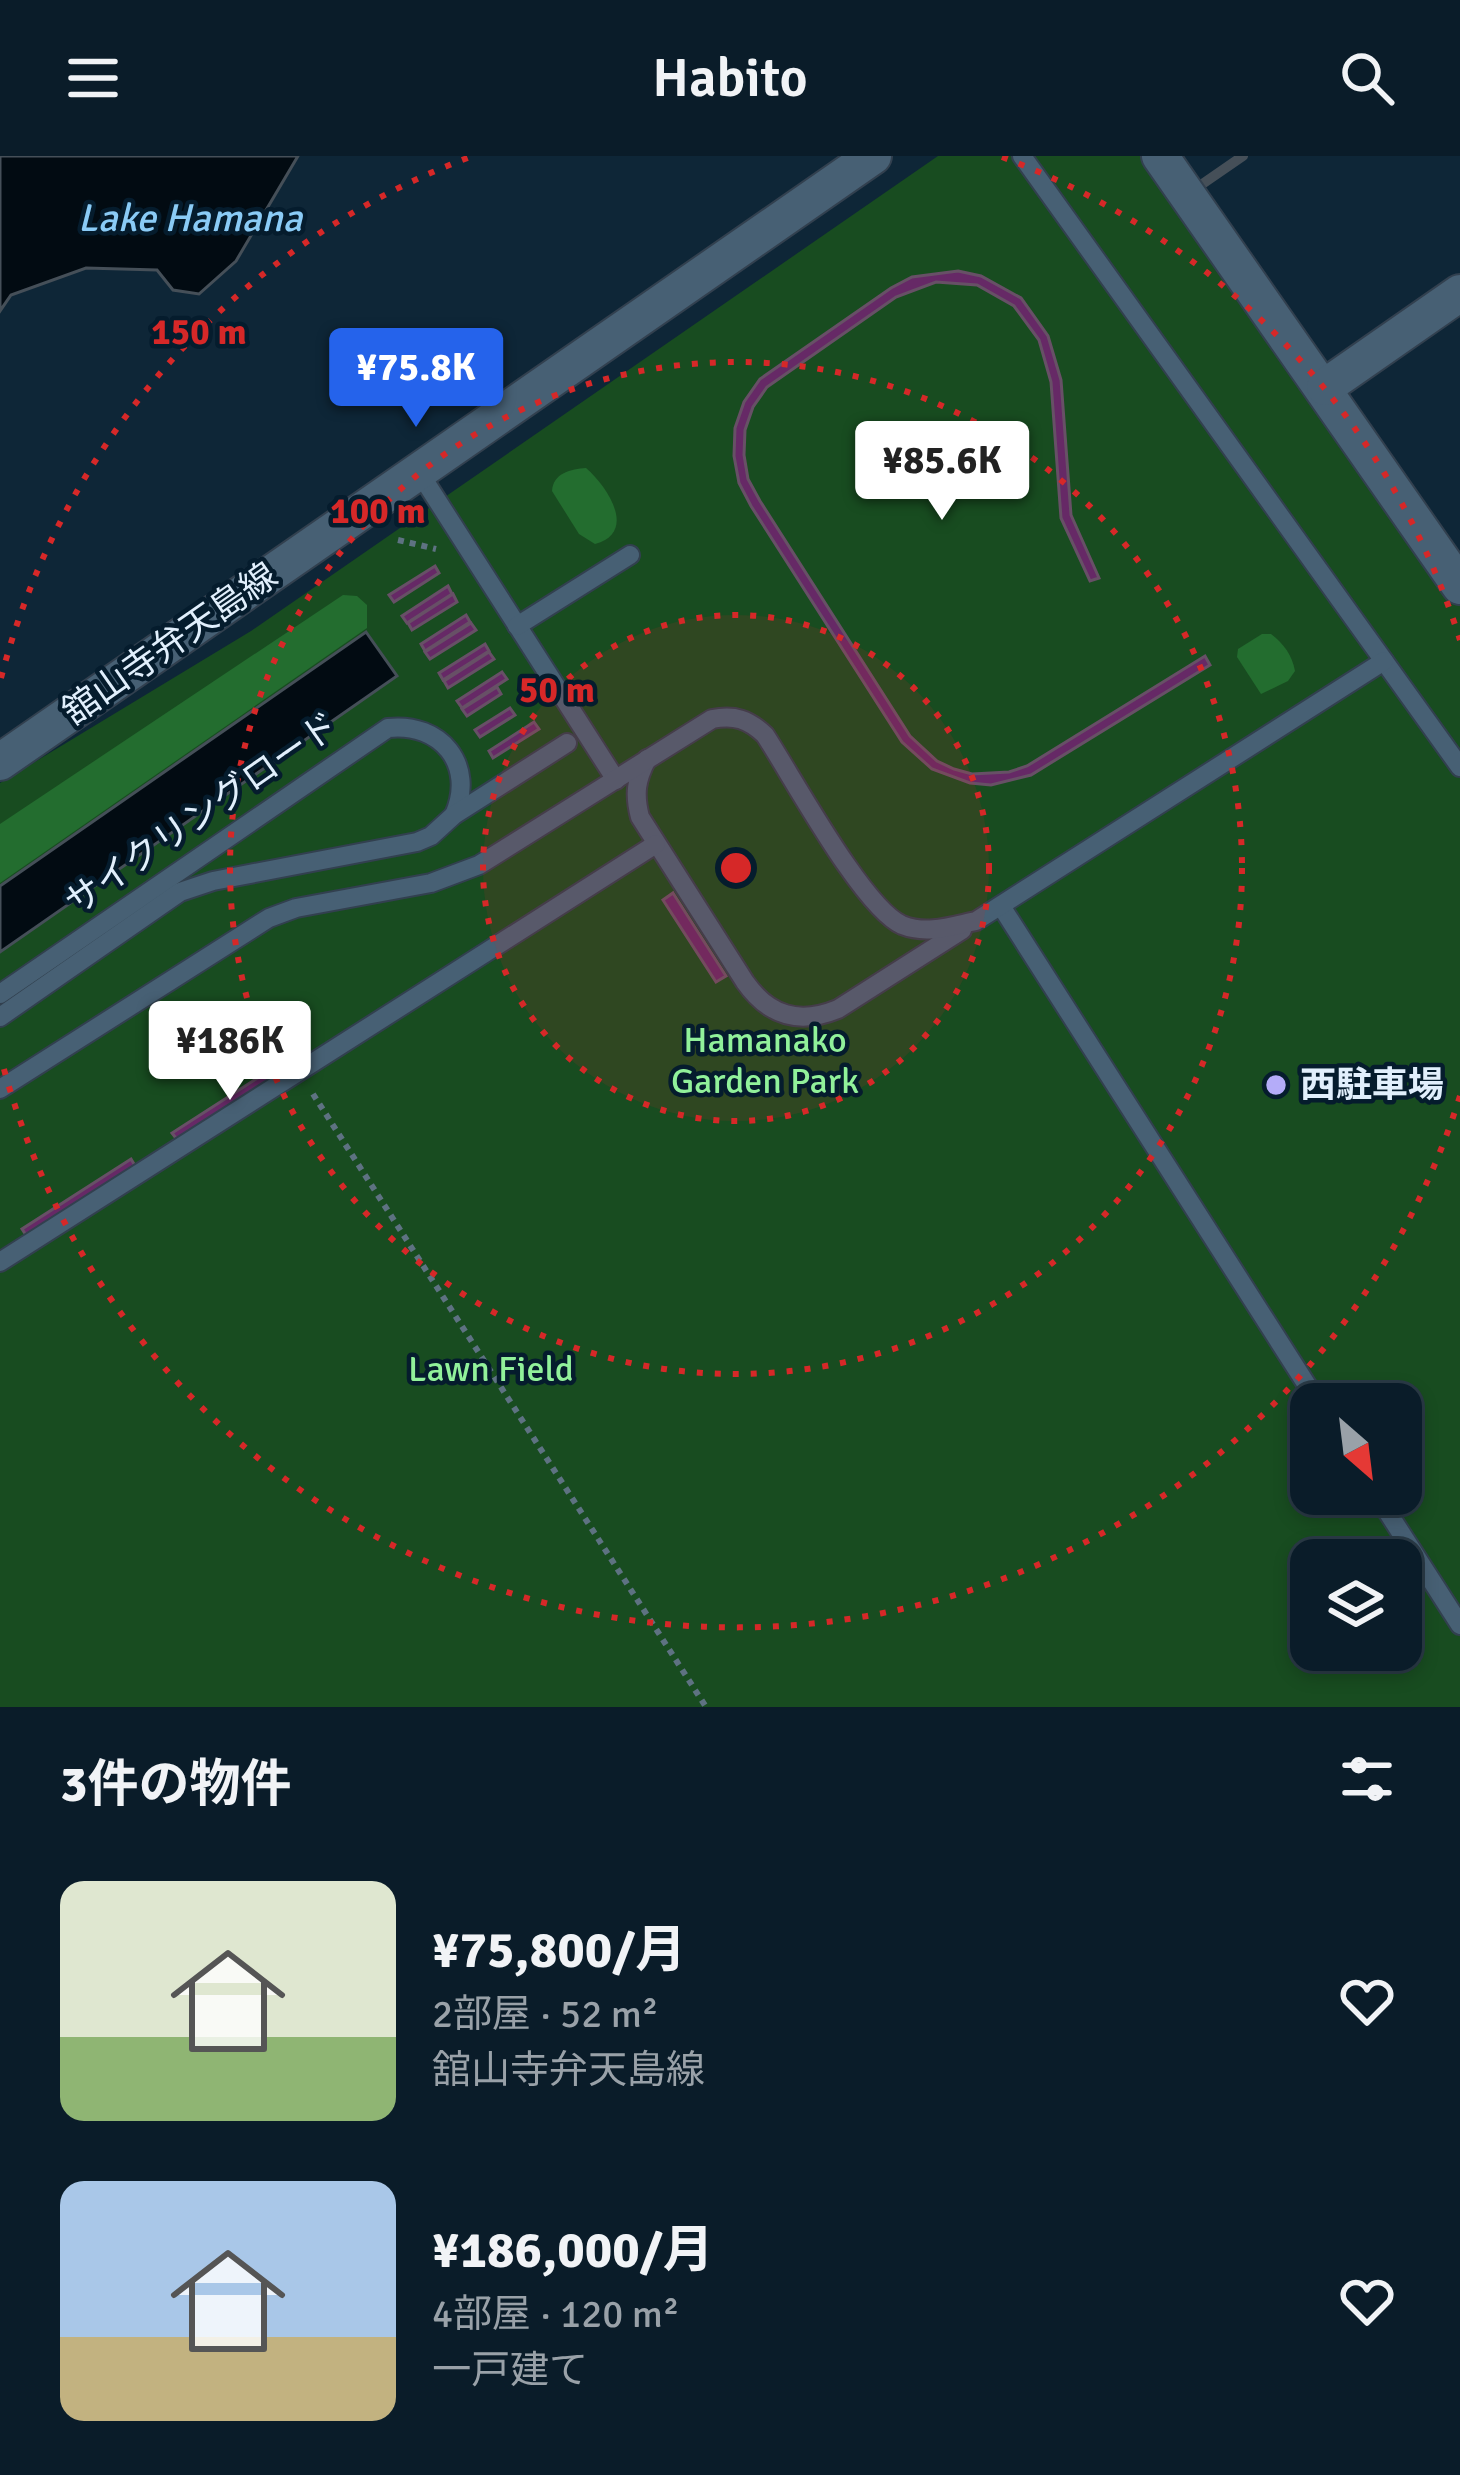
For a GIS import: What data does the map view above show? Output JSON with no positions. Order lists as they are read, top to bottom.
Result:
{
  "streets": {
    "main road": ["舘山寺弁天島線"],
    "lane": ["サイクリングロード"]
  },
  "water": ["Lake Hamana"],
  "parks": ["Hamanako Garden Park", "Lawn Field"],
  "places": ["西駐車場"],
  "north": "bottom right",
  "page": {
    "header": "Habito",
    "price": ["¥75.8K", "¥85.6K", "¥186K"],
    "heading": "3件の物件",
    "list": [
      {
        "name": "¥75,800/月",
        "note": "2部屋 · 52 m² · 舘山寺弁天島線"
      },
      {
        "name": "¥186,000/月",
        "note": "4部屋 · 120 m² · 一戸建て"
      }
    ]
  },
  "rings": ["150 m", "100 m", "50 m"]
}
